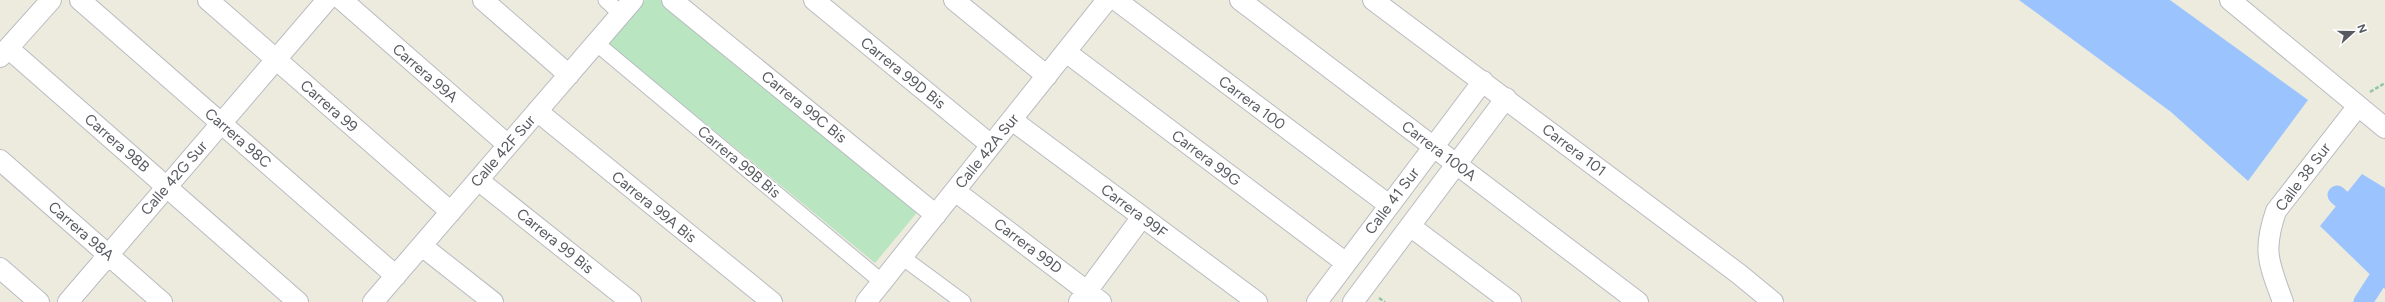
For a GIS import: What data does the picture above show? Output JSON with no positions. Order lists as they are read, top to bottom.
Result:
{
  "streets": {
    "street": [
      "Carrera 99A",
      "Carrera 99D Bis",
      "Carrera 100",
      "Carrera 99",
      "Carrera 99C Bis",
      "Carrera 98C",
      "Carrera 98B",
      "Carrera 101",
      "Calle 42F Sur",
      "Calle 42A Sur",
      "Carrera 100A",
      "Carrera 99G",
      "Carrera 99B Bis",
      "Calle 38 Sur",
      "Calle 42G Sur",
      "Calle 41 Sur",
      "Carrera 99A Bis",
      "Carrera 99F",
      "Carrera 98A",
      "Carrera 99 Bis",
      "Carrera 99D"
    ]
  },
  "crossings": [
    ["Carrera 99A", "Calle 42F Sur"],
    ["Carrera 99D Bis", "Calle 42A Sur"],
    ["Carrera 100", "Calle 42A Sur"],
    ["Carrera 100", "Calle 41 Sur"],
    ["Carrera 99", "Calle 42F Sur"],
    ["Carrera 99", "Calle 42G Sur"],
    ["Carrera 99C Bis", "Calle 42A Sur"],
    ["Carrera 98C", "Calle 42F Sur"],
    ["Carrera 98C", "Calle 42G Sur"],
    ["Carrera 98B", "Calle 42G Sur"],
    ["Carrera 101", "Calle 41 Sur"],
    ["Calle 42F Sur", "Carrera 99B Bis"],
    ["Calle 42F Sur", "Carrera 99A Bis"],
    ["Calle 42F Sur", "Carrera 99 Bis"],
    ["Calle 42A Sur", "Carrera 99G"],
    ["Calle 42A Sur", "Carrera 99B Bis"],
    ["Calle 42A Sur", "Carrera 99F"],
    ["Calle 42A Sur", "Carrera 99D"],
    ["Carrera 100A", "Calle 41 Sur"],
    ["Carrera 99G", "Calle 41 Sur"],
    ["Calle 42G Sur", "Carrera 98A"]
  ],
  "north": "right"
}
